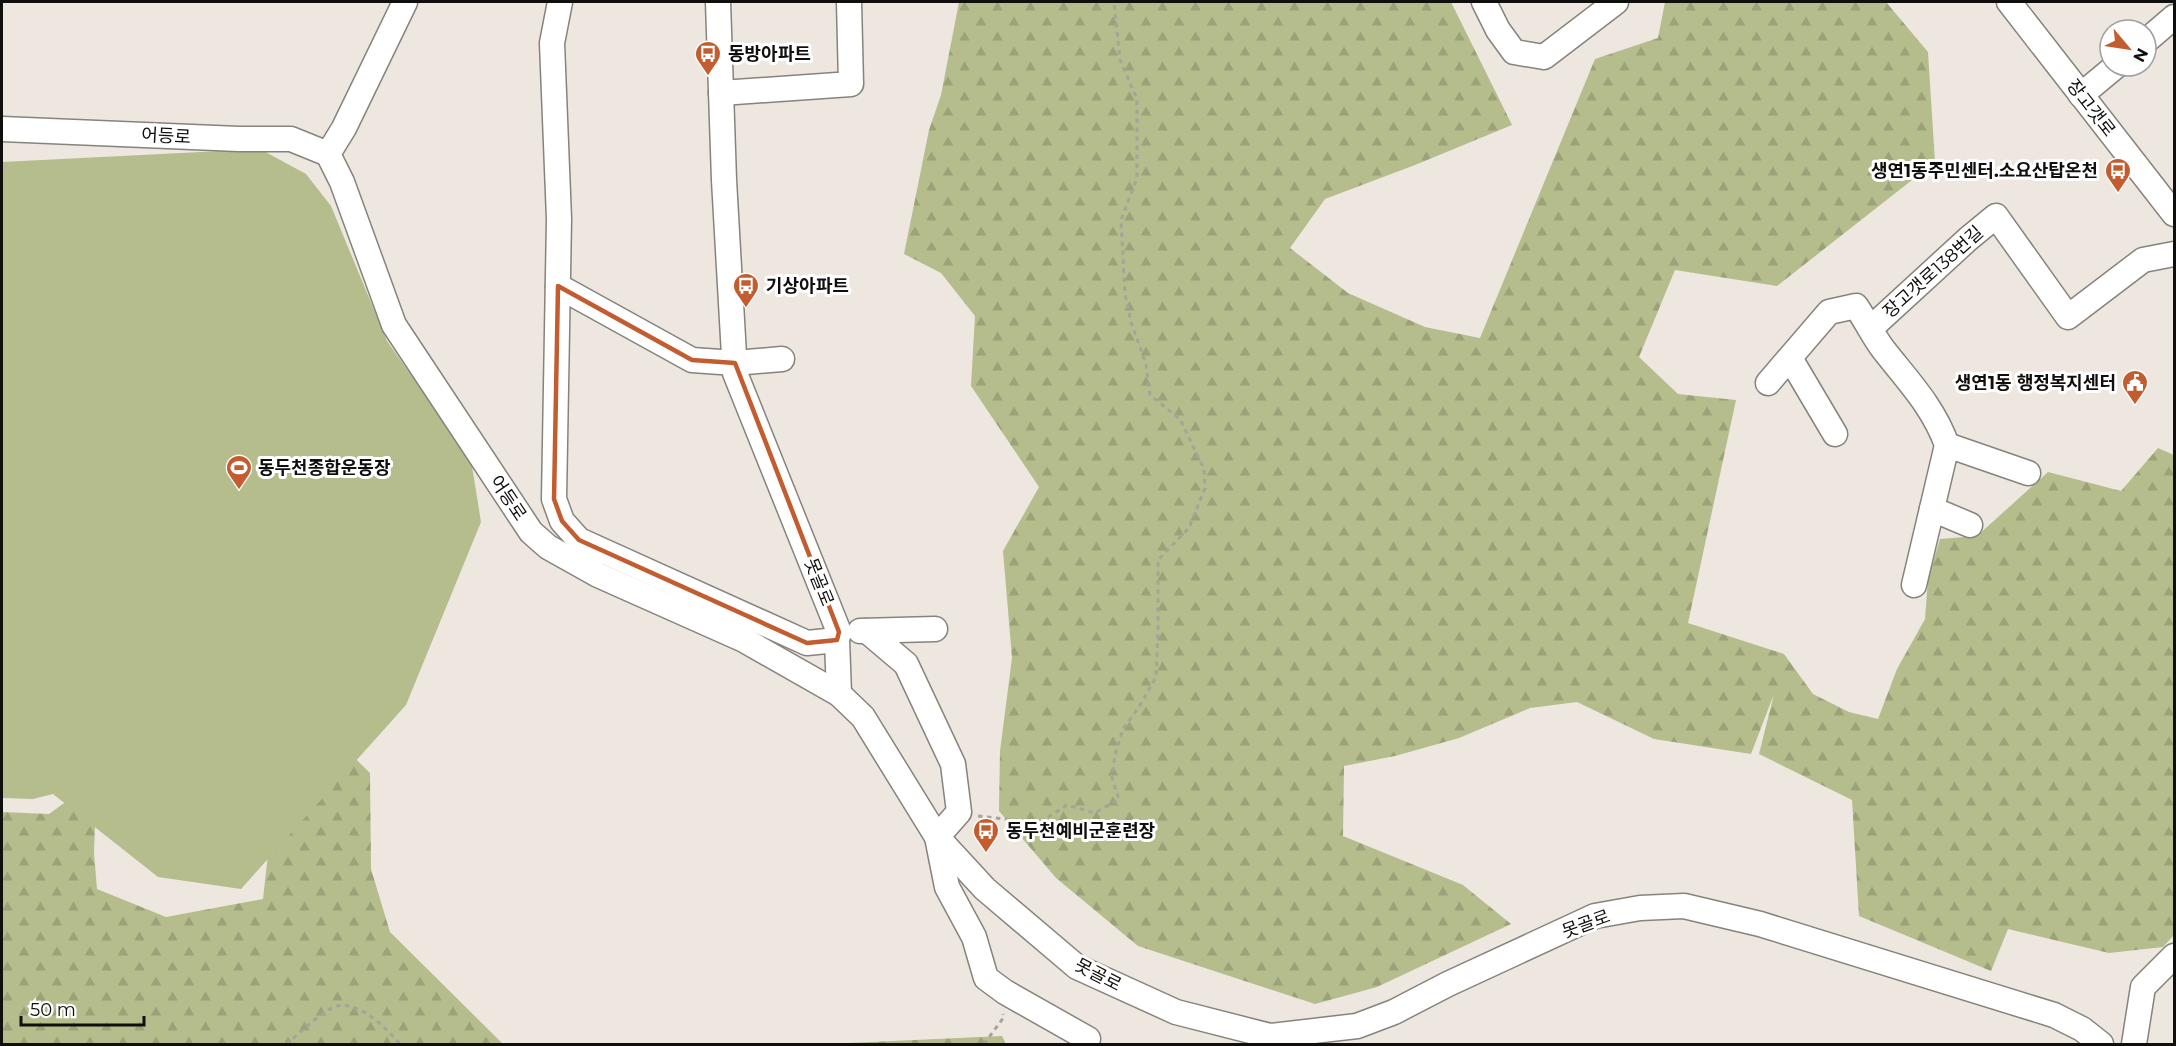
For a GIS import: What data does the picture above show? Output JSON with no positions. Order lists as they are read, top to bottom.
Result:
{
  "streets": {
    "street": [
      "장고갯로",
      "어등로",
      "장고갯로138번길",
      "못골로"
    ]
  },
  "crossings": [
    ["어등로", "못골로"]
  ],
  "places": {
    "bus stop": [
      "동방아파트",
      "생연1동주민센터.소요산탑온천",
      "기상아파트",
      "동두천예비군훈련장"
    ],
    "public building": ["생연1동 행정복지센터"],
    "sports": ["동두천종합운동장"]
  },
  "scale_bar": "50 m",
  "north": "bottom right"
}
